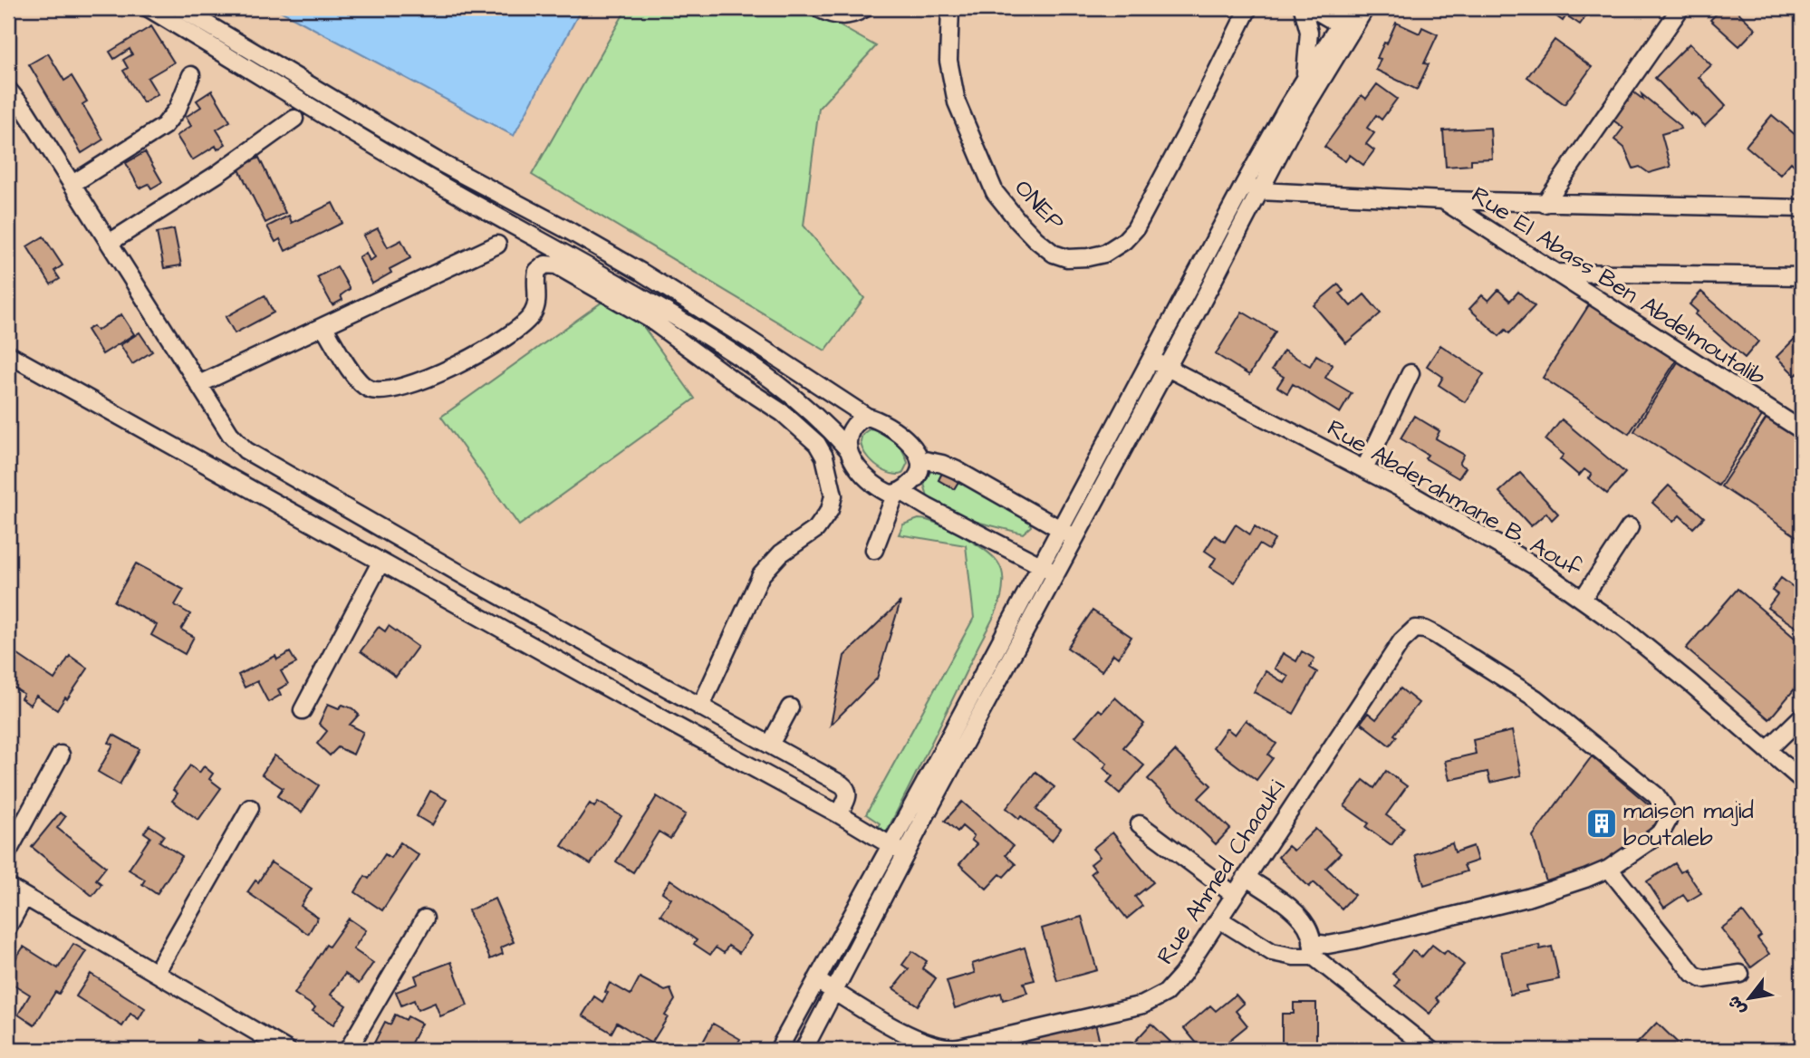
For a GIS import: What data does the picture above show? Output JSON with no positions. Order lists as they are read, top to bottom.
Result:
{
  "streets": {
    "street": [
      "ONEP",
      "Rue El Abass Ben Abdelmoutalib",
      "Rue Abderahmane B. Aouf",
      "Rue Ahmed Chaouki"
    ]
  },
  "places": {
    "building": ["maison majid boutaleb"]
  },
  "north": "bottom left"
}
